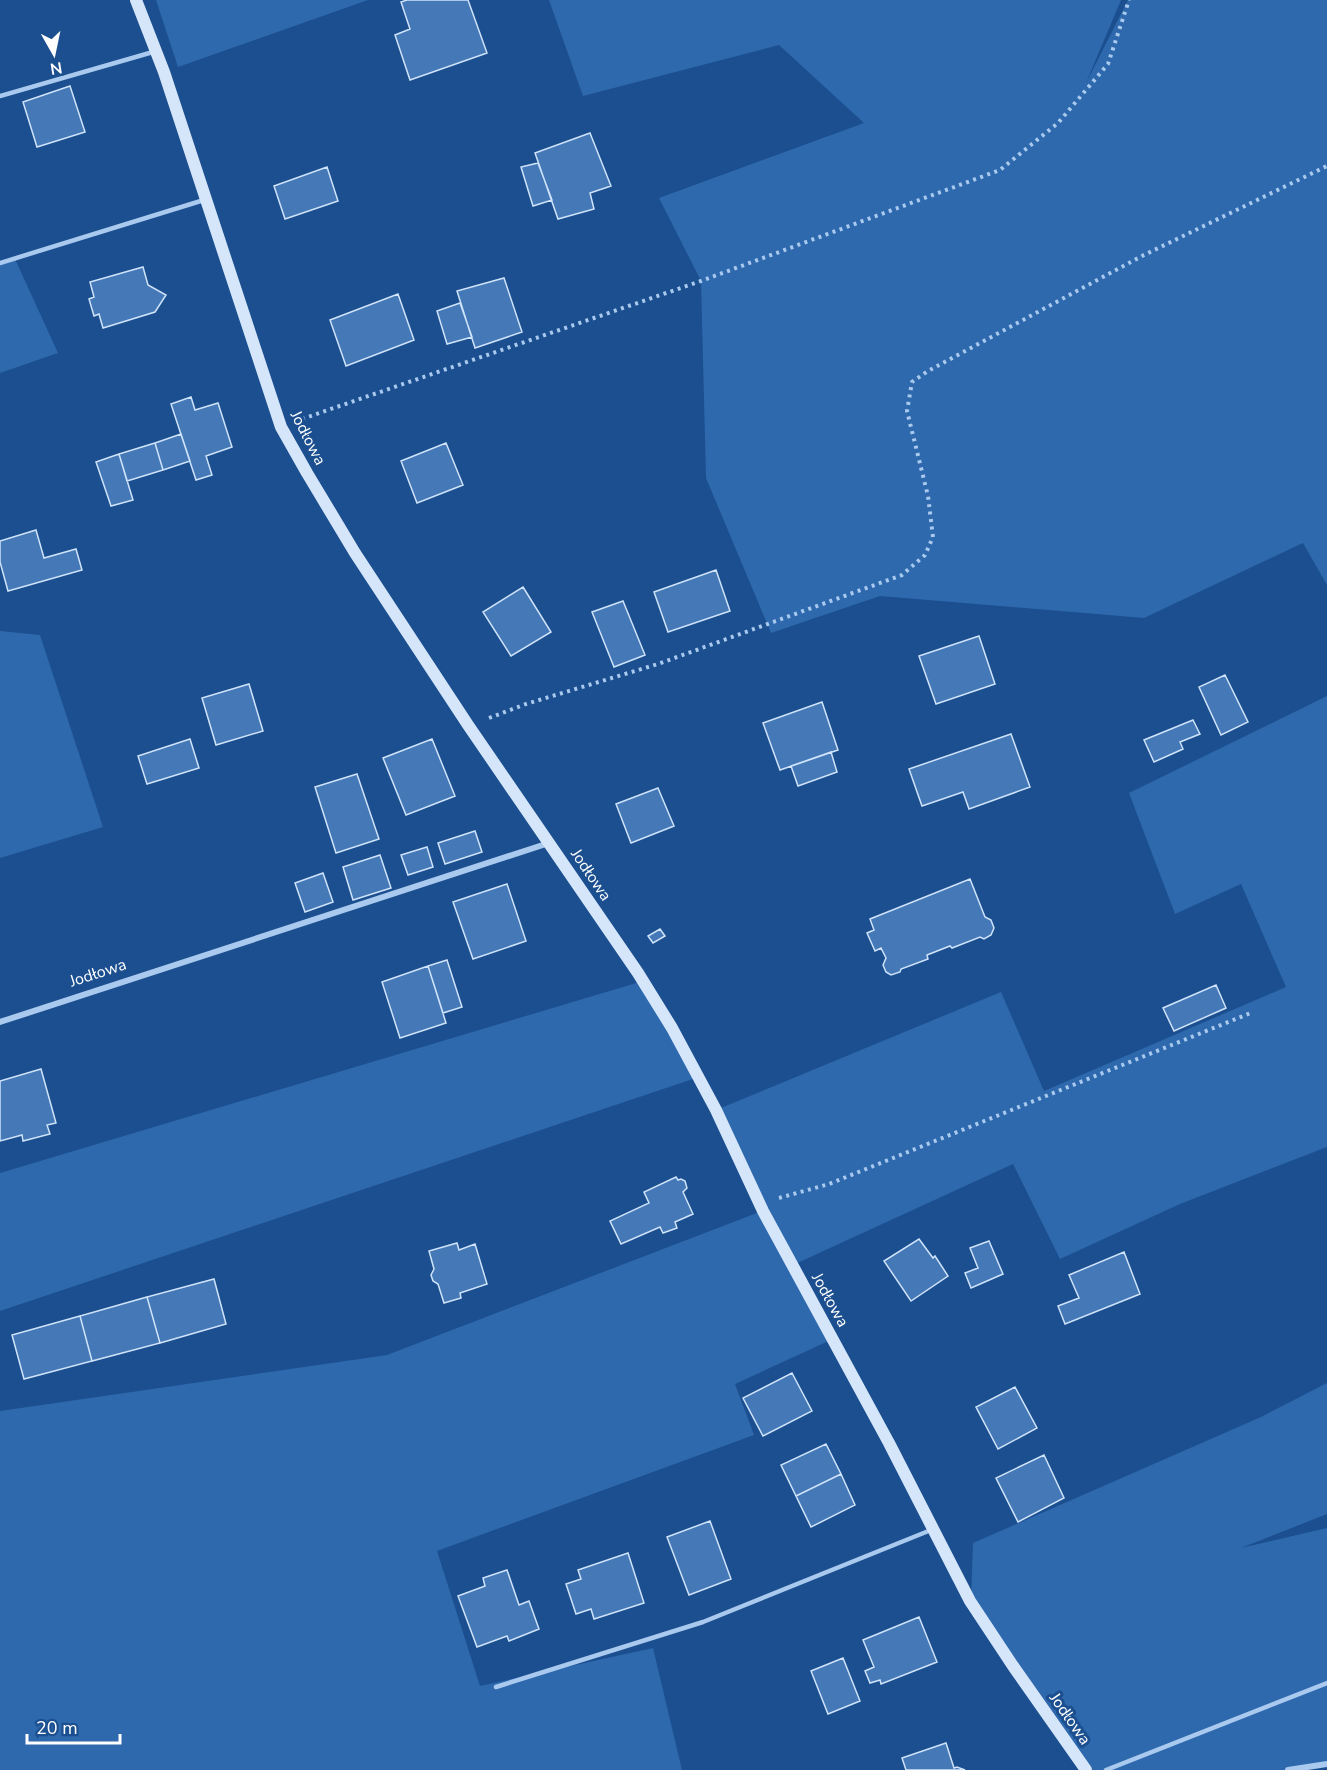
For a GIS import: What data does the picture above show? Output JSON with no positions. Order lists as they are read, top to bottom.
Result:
{
  "streets": {
    "street": ["Jodłowa"]
  },
  "scale_bar": "20 m",
  "north": "bottom"
}
